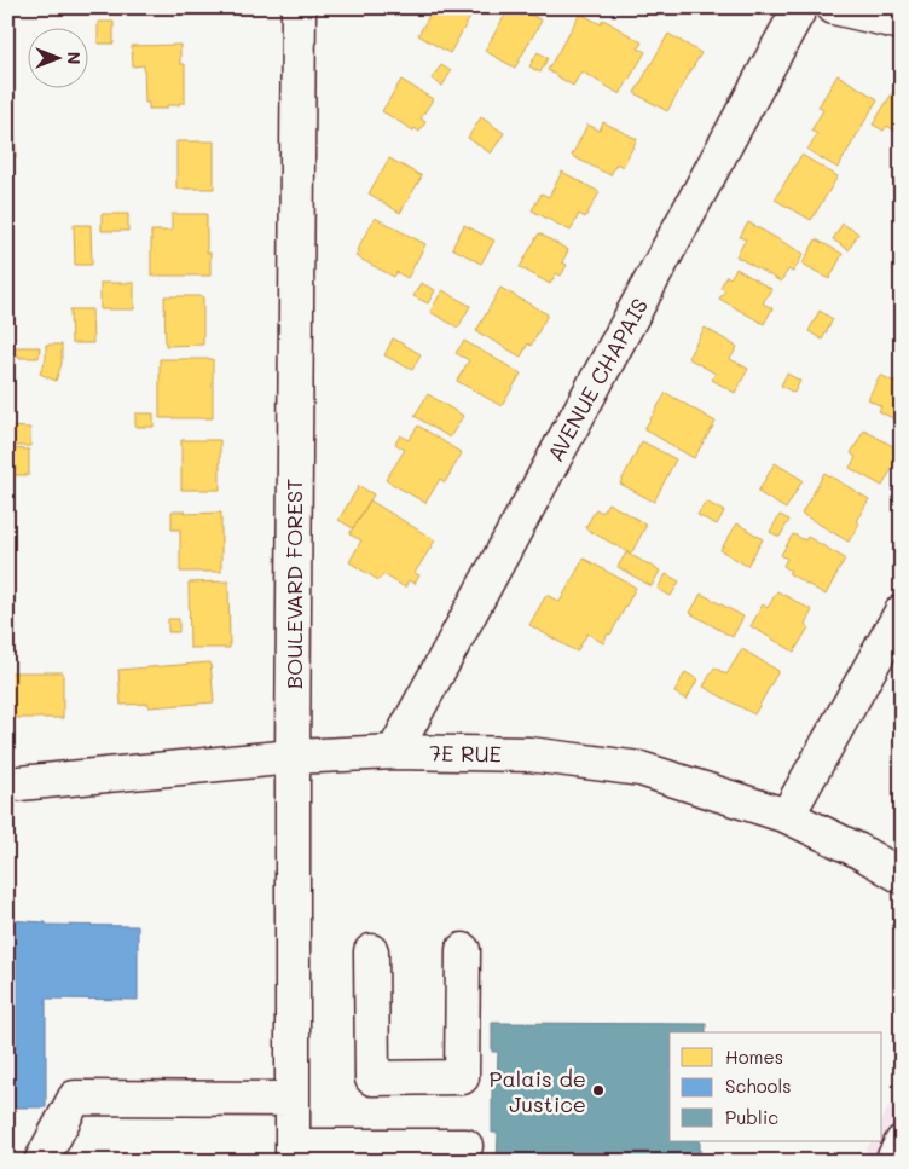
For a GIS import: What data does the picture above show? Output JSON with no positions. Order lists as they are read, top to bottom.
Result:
{
  "streets": {
    "street": ["AVENUE CHAPAIS", "BOULEVARD FOREST", "7E RUE"]
  },
  "crossings": [
    ["AVENUE CHAPAIS", "7E RUE"],
    ["BOULEVARD FOREST", "7E RUE"]
  ],
  "places": ["Palais de Justice"],
  "legend": ["Homes", "Schools", "Public"],
  "north": "right"
}
